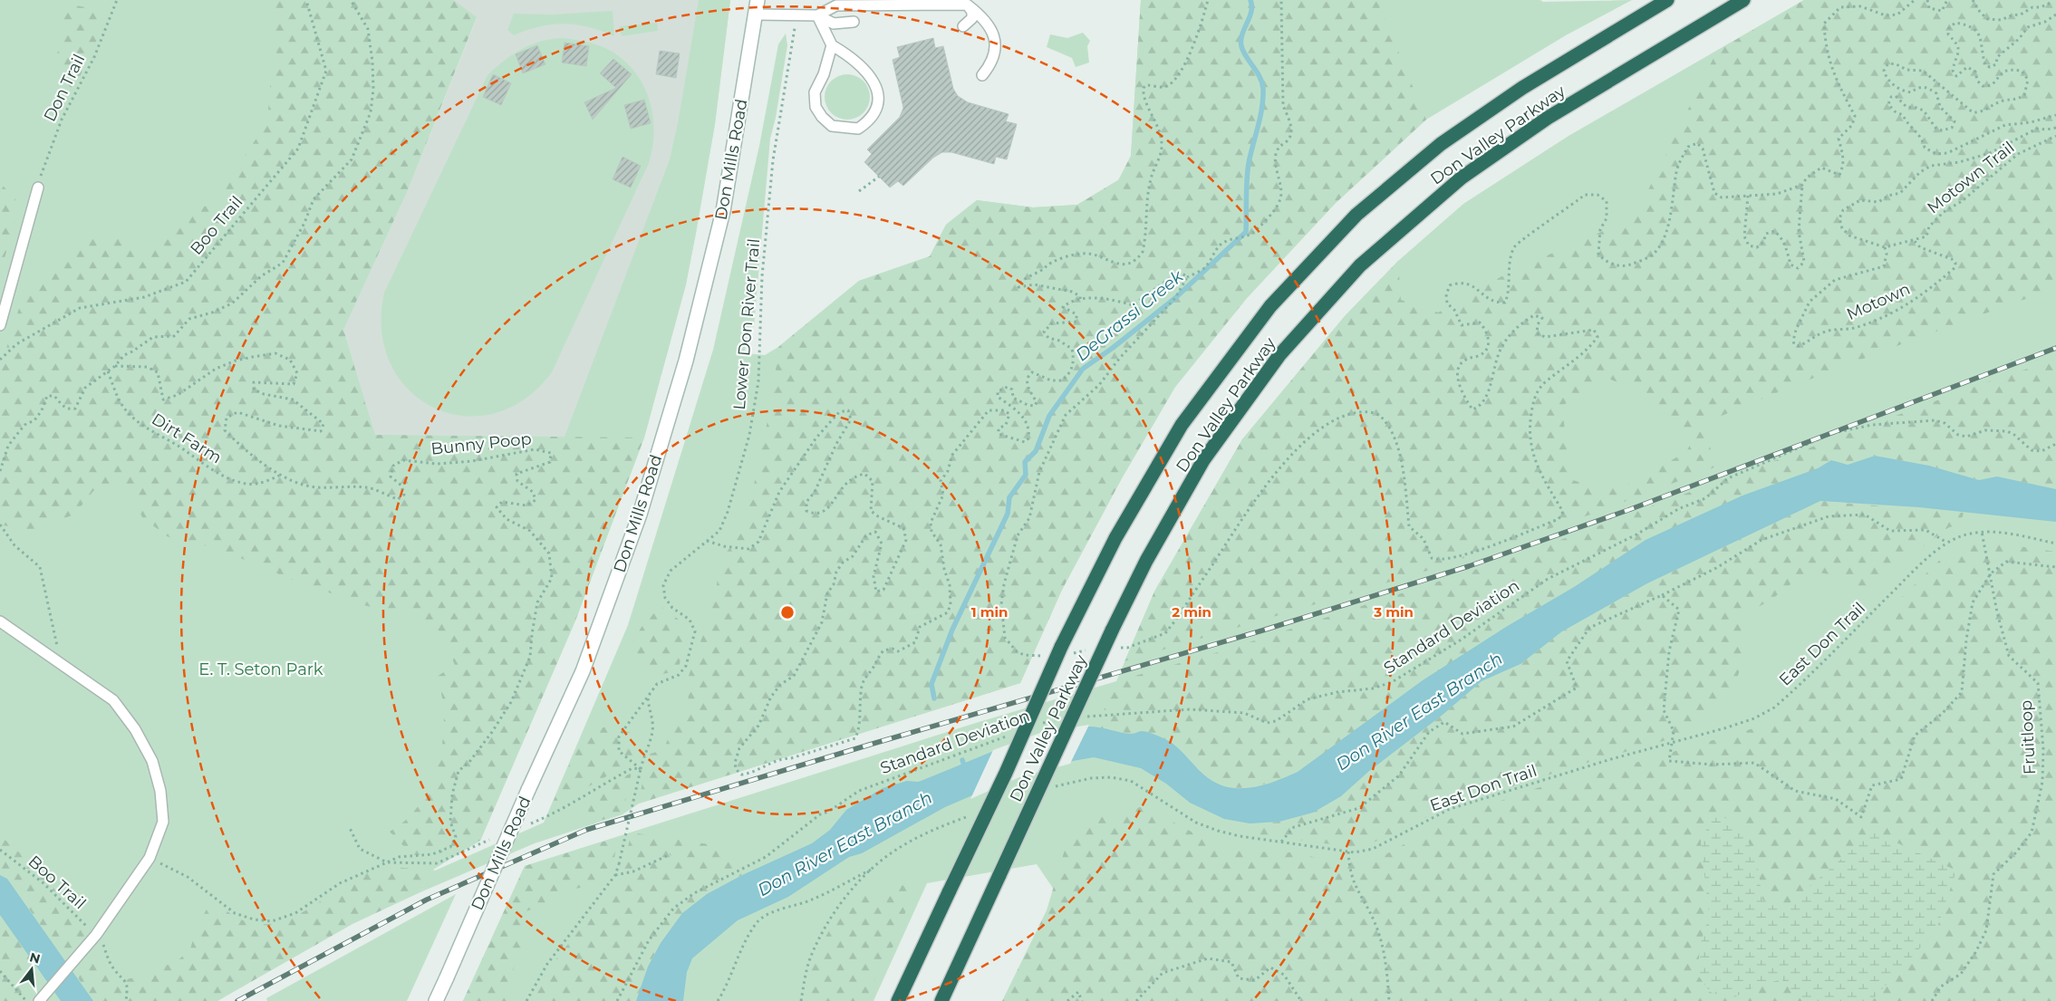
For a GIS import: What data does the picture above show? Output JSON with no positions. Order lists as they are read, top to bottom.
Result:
{
  "streets": {
    "highway": ["Don Valley Parkway"],
    "main road": ["Don Mills Road"],
    "path": [
      "Don Trail",
      "Motown Trail",
      "Boo Trail",
      "Motown",
      "Lower Don River Trail",
      "Dirt Farm",
      "Bunny Poop",
      "Standard Deviation",
      "East Don Trail",
      "Fruitloop"
    ]
  },
  "crossings": [
    ["Motown Trail", "Motown"],
    ["Dirt Farm", "Bunny Poop"],
    ["East Don Trail", "Fruitloop"]
  ],
  "water": ["DeGrassi Creek", "Don River East Branch"],
  "parks": ["E. T. Seton Park"],
  "north": "top",
  "rings": ["1 min", "2 min", "3 min"]
}
